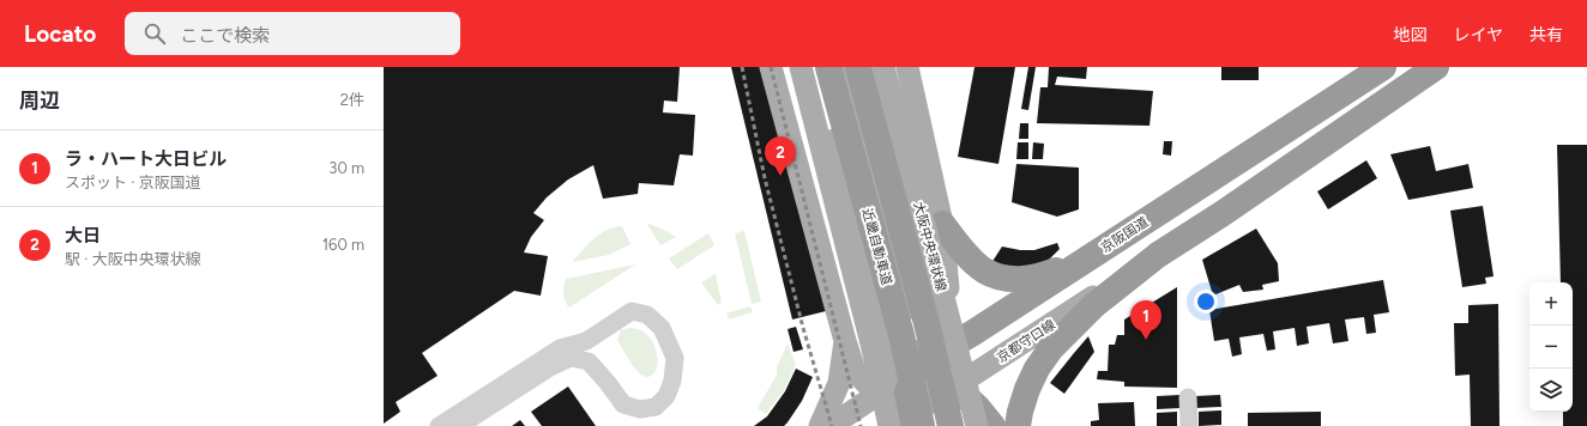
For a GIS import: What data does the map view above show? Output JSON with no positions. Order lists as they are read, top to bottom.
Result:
{
  "streets": {
    "highway": ["京阪国道", "近畿自動車道"],
    "main road": ["大阪中央環状線", "京都守口線"]
  },
  "crossings": [
    ["京阪国道", "近畿自動車道"],
    ["京阪国道", "京都守口線"],
    ["近畿自動車道", "京都守口線"]
  ],
  "page": {
    "header": "Locato",
    "search": "ここで検索",
    "nav": ["地図", "レイヤ", "共有"],
    "heading": ["周辺", "2件"],
    "list": [
      {
        "mark": "1",
        "name": "ラ・ハート大日ビル",
        "note": "スポット · 京阪国道",
        "value": "30 m"
      },
      {
        "mark": "2",
        "name": "大日",
        "note": "駅 · 大阪中央環状線",
        "value": "160 m"
      }
    ],
    "pins": ["2", "1"],
    "map_buttons": ["+", "−"]
  }
}
